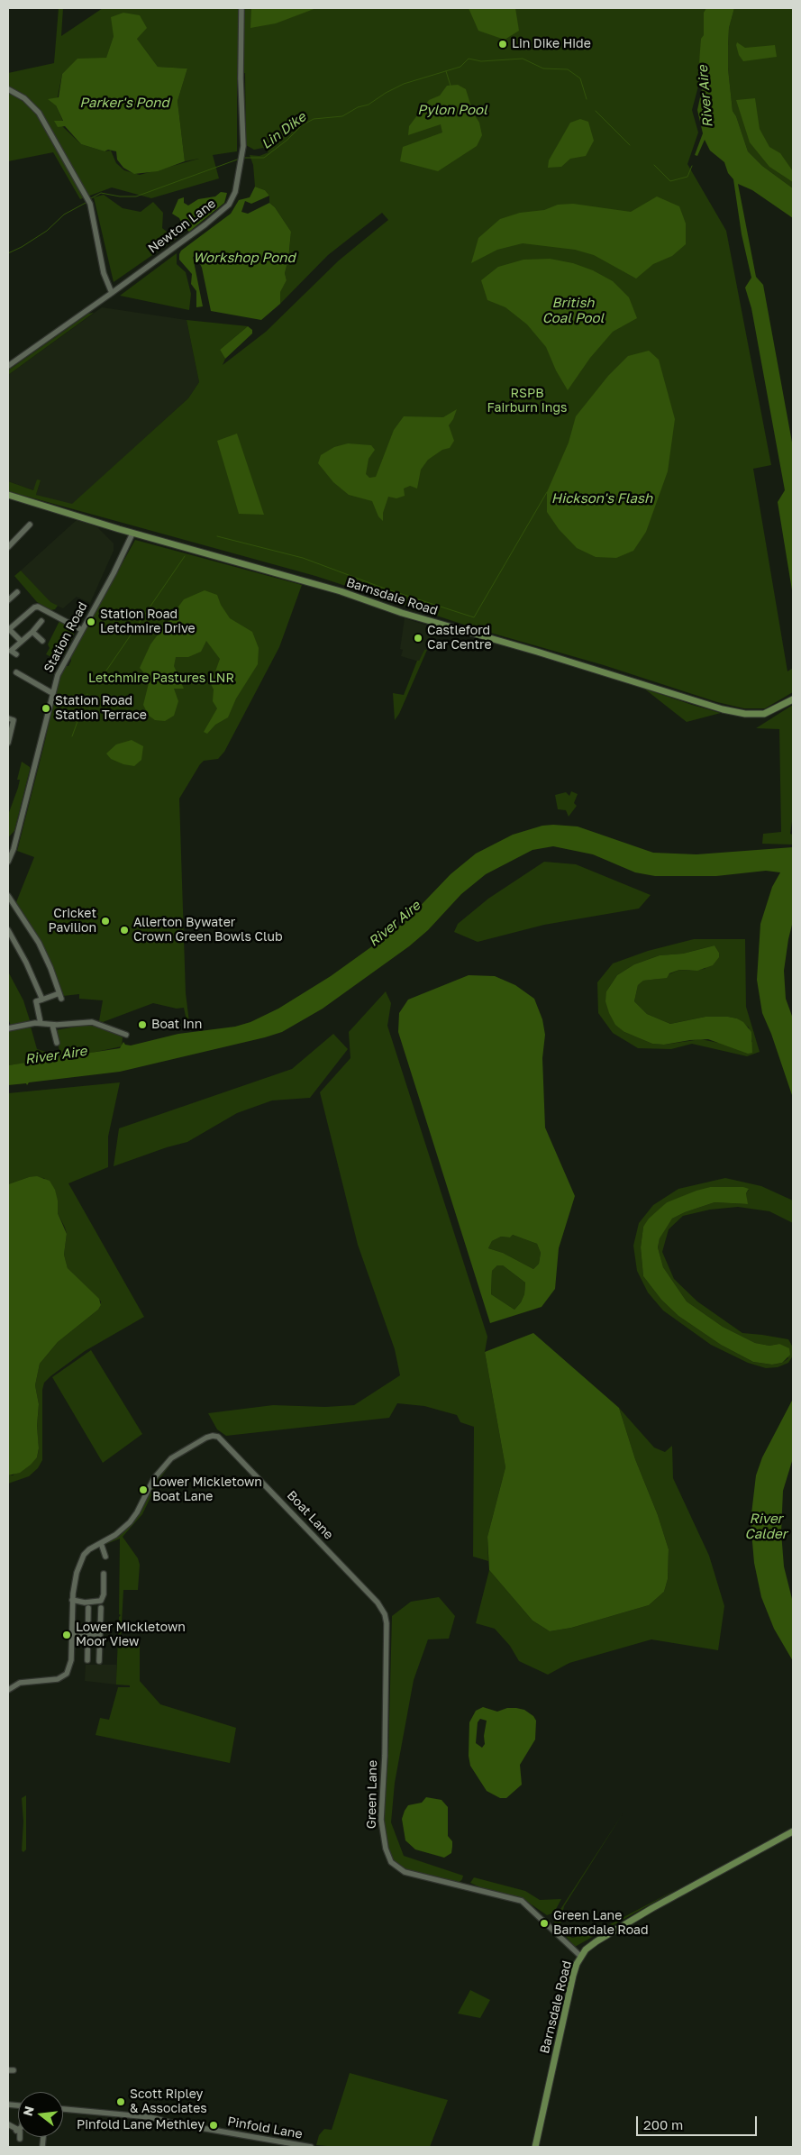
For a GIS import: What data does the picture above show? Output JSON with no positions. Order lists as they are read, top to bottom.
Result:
{
  "streets": {
    "main road": ["Barnsdale Road"],
    "street": [
      "Newton Lane",
      "Station Road",
      "Boat Lane",
      "Green Lane",
      "Pinfold Lane"
    ]
  },
  "crossings": [
    ["Barnsdale Road", "Station Road"],
    ["Barnsdale Road", "Green Lane"],
    ["Boat Lane", "Green Lane"]
  ],
  "water": [
    "River Aire",
    "Parker's Pond",
    "Pylon Pool",
    "Lin Dike",
    "Workshop Pond",
    "British Coal Pool",
    "Hickson's Flash",
    "River Calder"
  ],
  "parks": ["RSPB Fairburn Ings", "Letchmire Pastures LNR"],
  "places": [
    "Lin Dike Hide",
    "Station Road Letchmire Drive",
    "Castleford Car Centre",
    "Station Road Station Terrace",
    "Cricket Pavilion",
    "Allerton Bywater Crown Green Bowls Club",
    "Boat Inn",
    "Lower Mickletown Boat Lane",
    "Lower Mickletown Moor View",
    "Green Lane Barnsdale Road",
    "Scott Ripley & Associates",
    "Pinfold Lane Methley"
  ],
  "scale_bar": "200 m",
  "north": "left"
}
